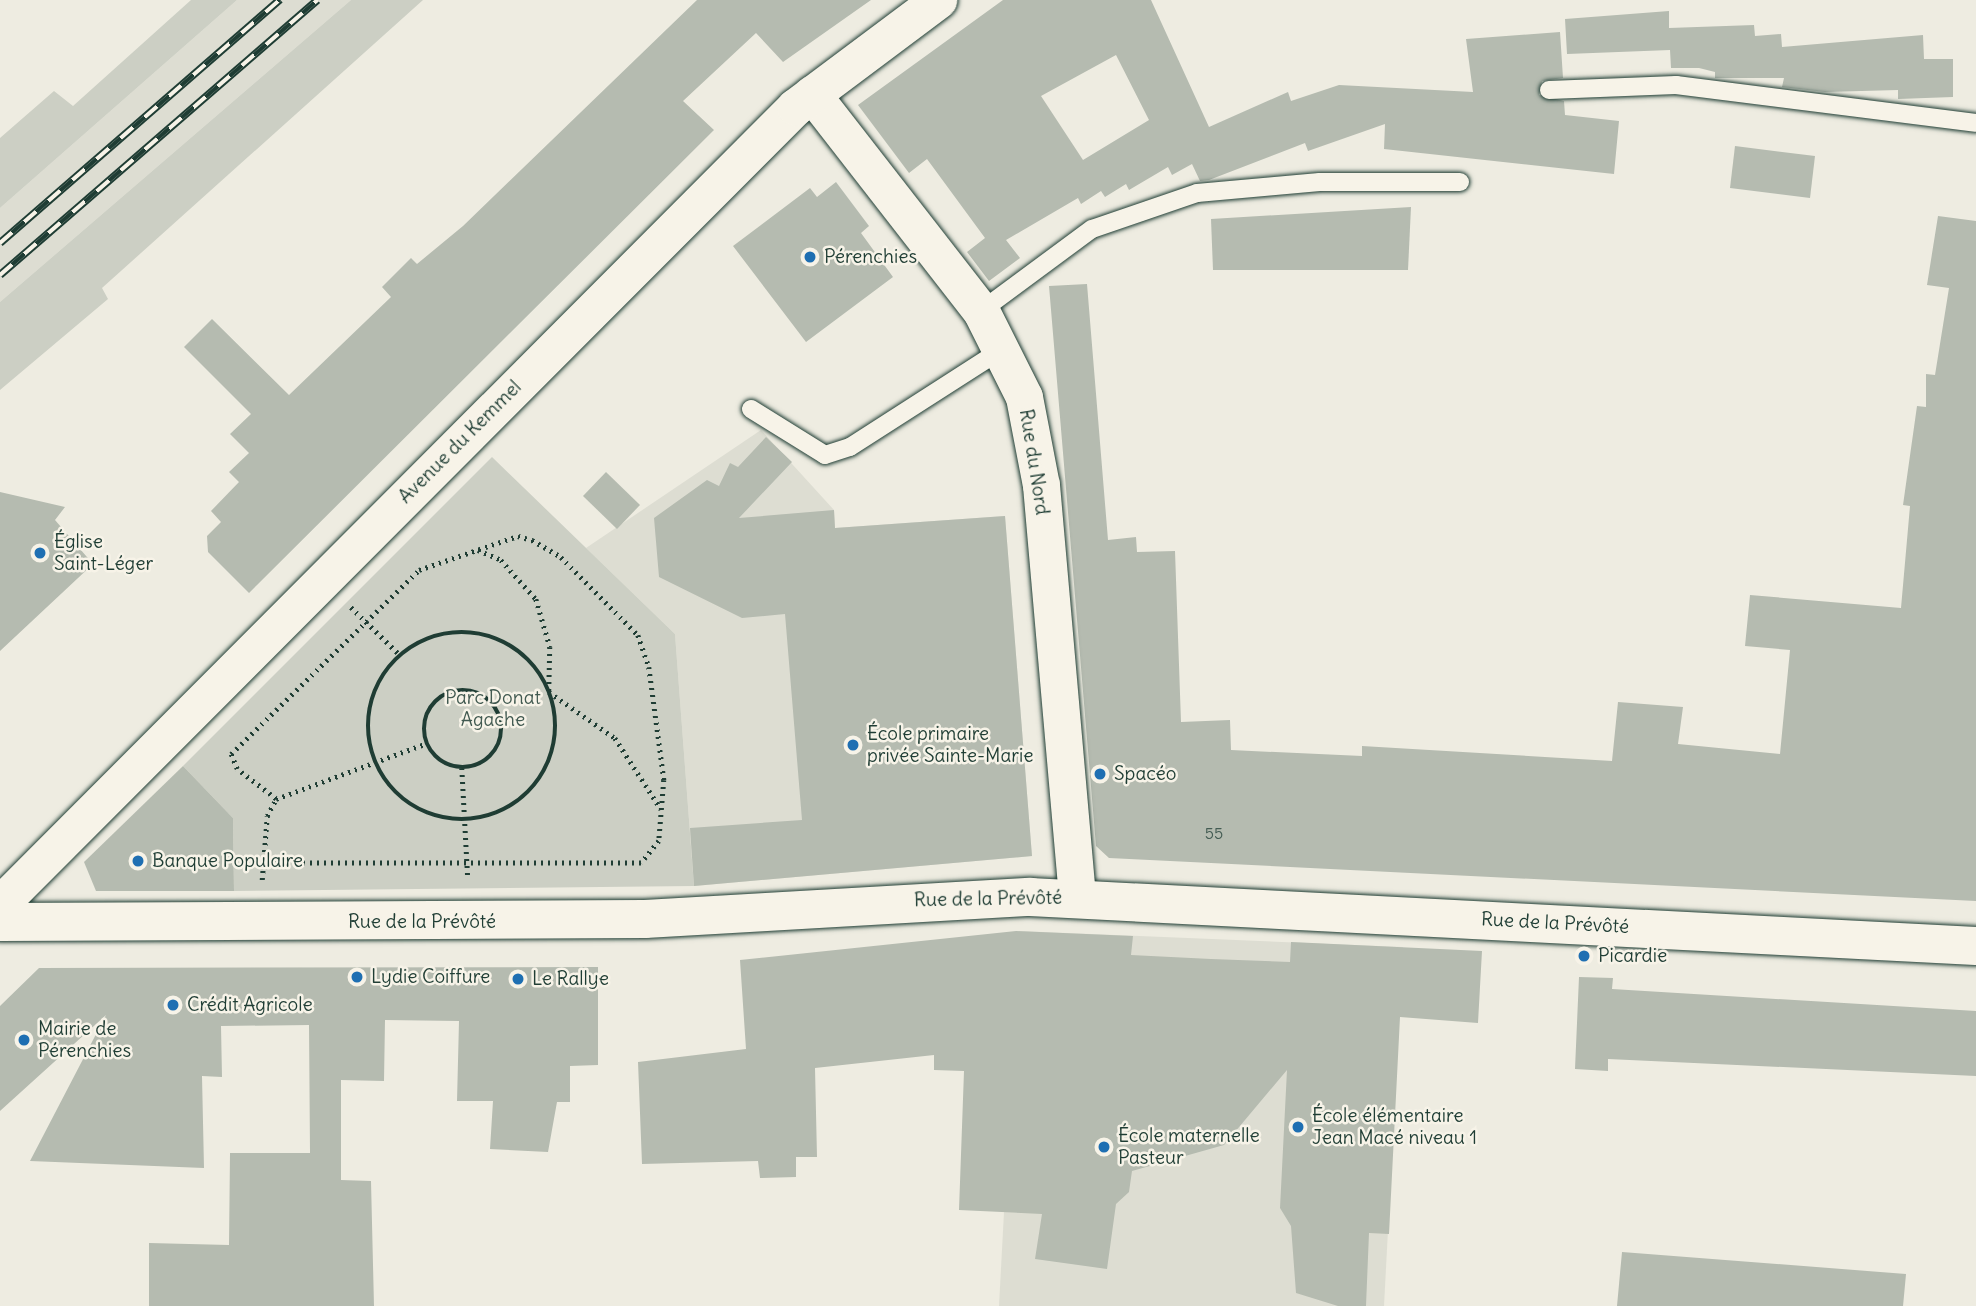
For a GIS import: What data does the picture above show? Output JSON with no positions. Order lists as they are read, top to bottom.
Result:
{
  "streets": {
    "street": ["Avenue du Kemmel", "Rue du Nord", "Rue de la Prévôté"]
  },
  "crossings": [
    ["Avenue du Kemmel", "Rue du Nord"],
    ["Rue du Nord", "Rue de la Prévôté"]
  ],
  "parks": ["Parc Donat Agache"],
  "places": [
    "Pérenchies",
    "Église Saint-Léger",
    "École primaire privée Sainte-Marie",
    "Spacéo",
    "Banque Populaire",
    "Picardie",
    "Lydie Coiffure",
    "Le Rallye",
    "Crédit Agricole",
    "Mairie de Pérenchies",
    "École élémentaire Jean Macé niveau 1",
    "École maternelle Pasteur"
  ],
  "house_numbers": ["55"]
}
